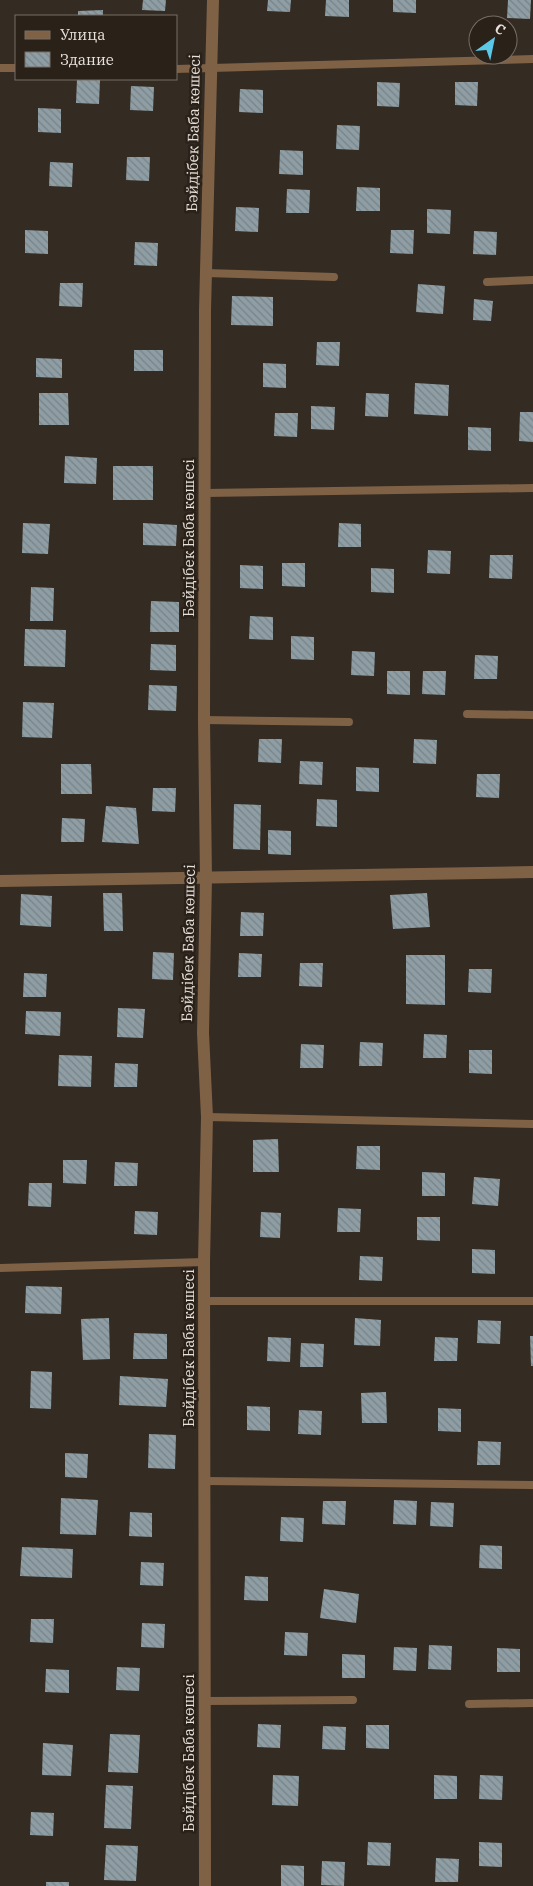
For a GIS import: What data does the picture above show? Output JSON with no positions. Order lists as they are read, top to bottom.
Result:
{
  "streets": {
    "street": ["Бәйдібек Баба көшесі"]
  },
  "legend": ["Улица", "Здание"],
  "north": "top right"
}
